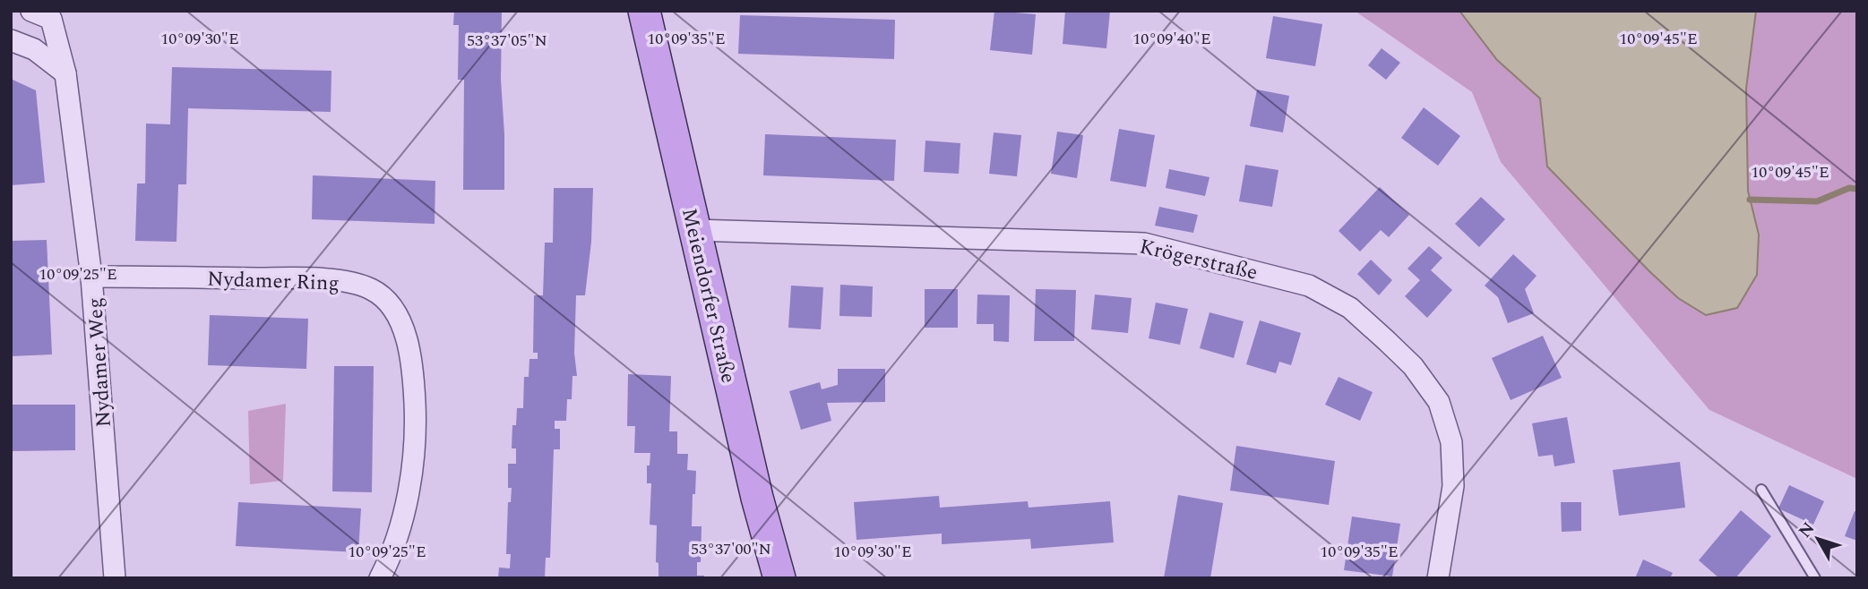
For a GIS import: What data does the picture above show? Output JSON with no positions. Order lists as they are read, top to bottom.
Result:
{
  "streets": {
    "main road": ["Meiendorfer Straße"],
    "street": ["Krögerstraße", "Nydamer Ring", "Nydamer Weg"]
  },
  "crossings": [
    ["Krögerstraße", "Meiendorfer Straße"],
    ["Nydamer Ring", "Nydamer Weg"]
  ],
  "north": "top left",
  "coordinates": [
    "10°09'30\"E",
    "10°09'35\"E",
    "10°09'40\"E",
    "10°09'45\"E",
    "53°37'05\"N",
    "10°09'25\"E",
    "53°37'00\"N"
  ]
}
